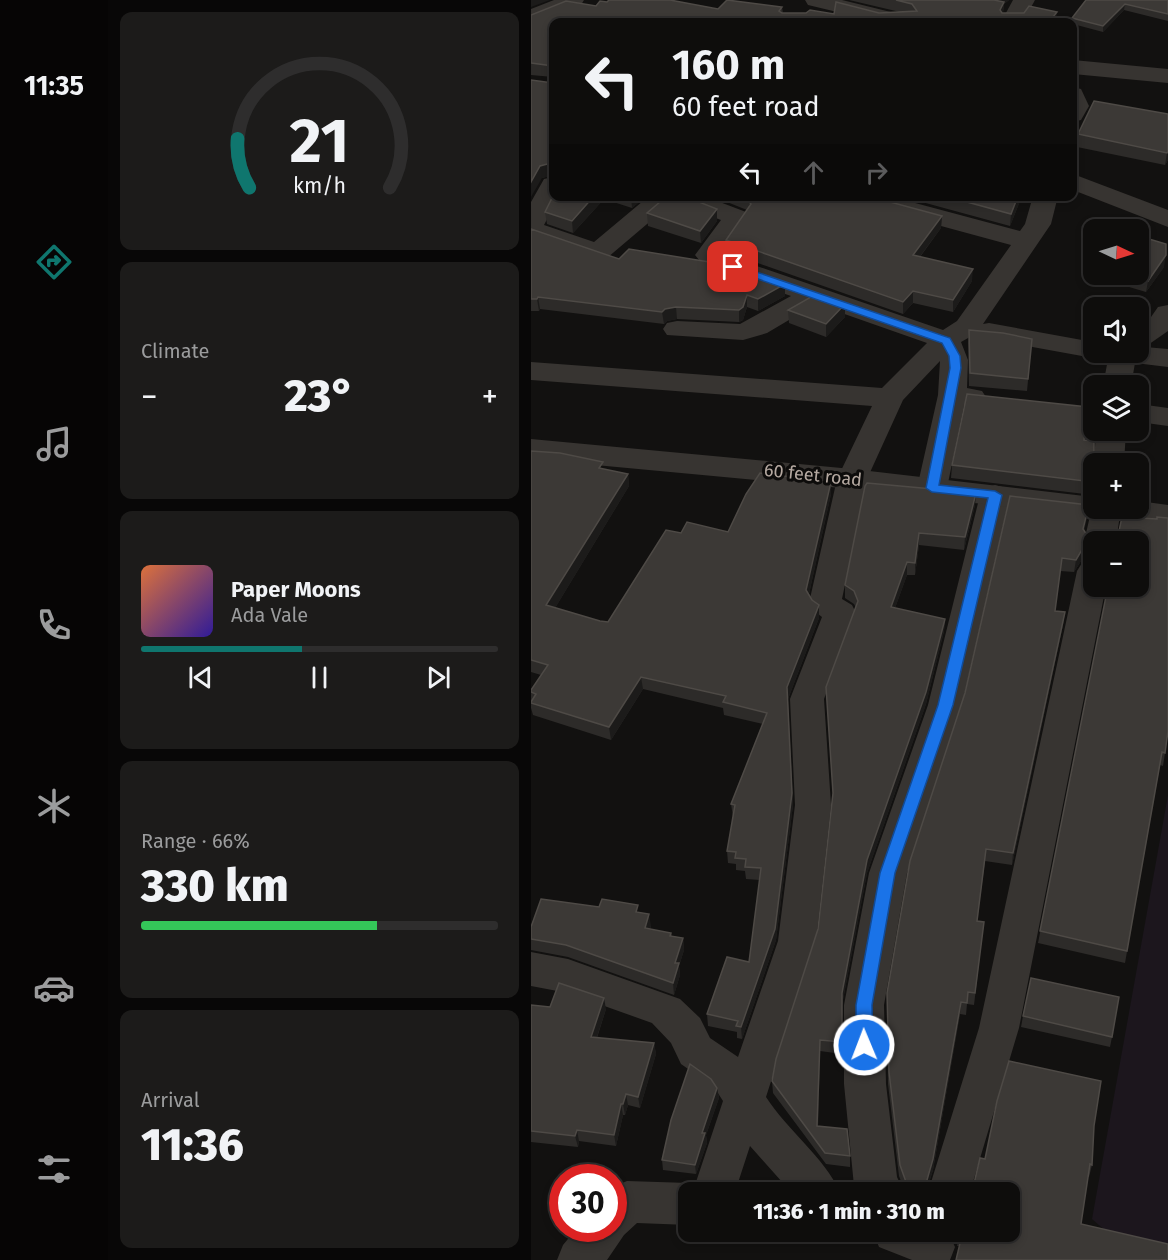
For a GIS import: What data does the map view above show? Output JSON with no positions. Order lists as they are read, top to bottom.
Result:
{
  "streets": {
    "street": ["60 feet road"]
  },
  "north": "right",
  "page": {
    "tabs": "11:35",
    "turn": ["160 m", "60 feet road"],
    "map_buttons": ["+", "−"],
    "tile": [
      "Climate",
      ["Range · 66%", "330 km"],
      ["Arrival", "11:36"]
    ],
    "heat": ["−", "23°", "+"],
    "song": ["Paper Moons", "Ada Vale"],
    "limit": "30",
    "trip": "11:36 · 1 min · 310 m",
    "gauge": ["21", "km/h"]
  }
}
